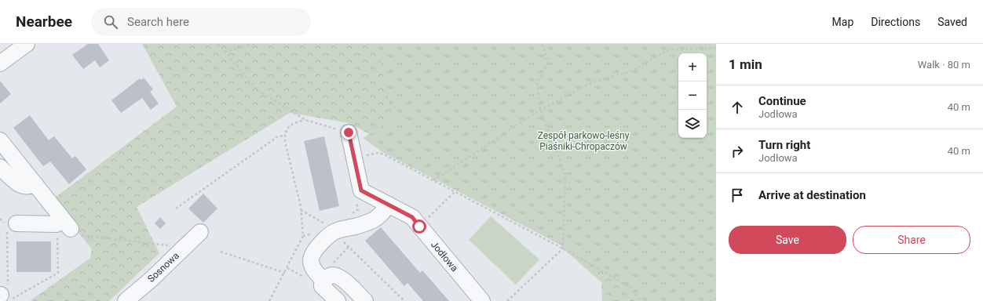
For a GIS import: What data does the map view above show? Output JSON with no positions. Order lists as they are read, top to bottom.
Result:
{
  "streets": {
    "street": ["Jodłowa", "Sosnowa"]
  },
  "parks": ["Zespół parkowo-leśny Piaśniki-Chropaczów"],
  "page": {
    "header": "Nearbee",
    "search": "Search here",
    "nav": ["Map", "Directions", "Saved"],
    "heading": ["1 min", "Walk · 80 m"],
    "map_buttons": ["+", "−"],
    "list": [
      ["Continue", "Jodłowa", "40 m"],
      ["Turn right", "Jodłowa", "40 m"],
      "Arrive at destination"
    ],
    "buttons": ["Save", "Share"]
  }
}
